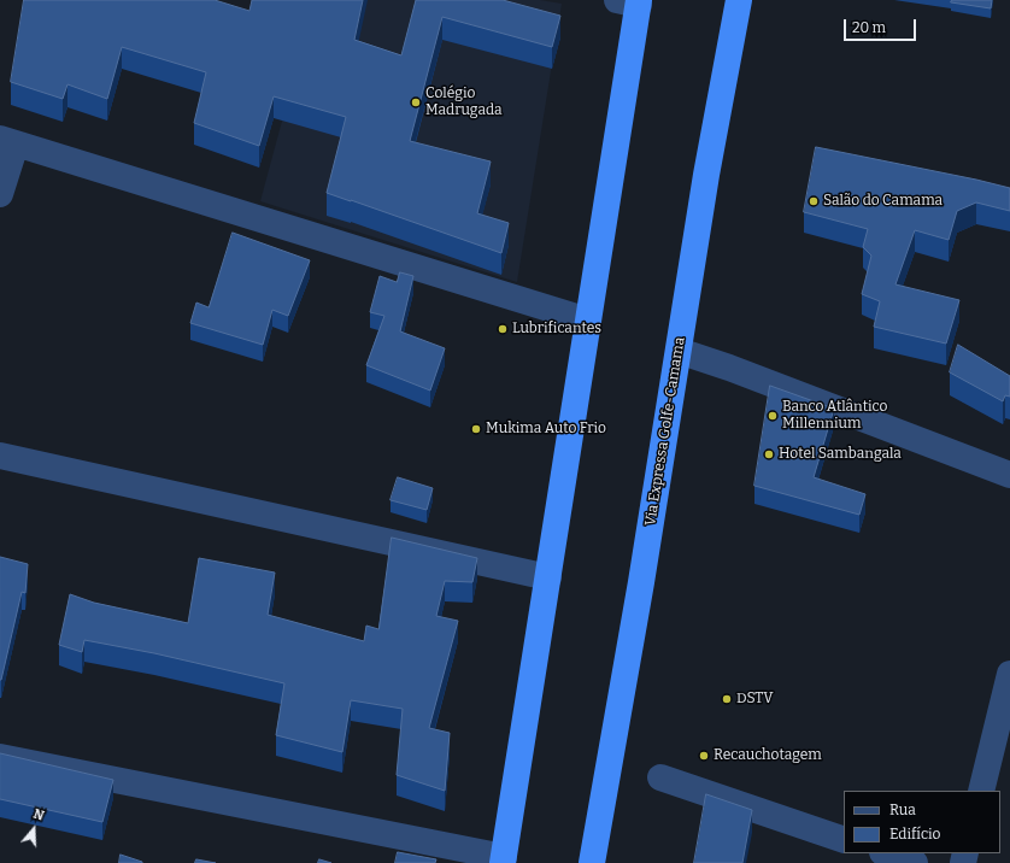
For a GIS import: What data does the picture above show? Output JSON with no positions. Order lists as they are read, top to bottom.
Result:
{
  "streets": {
    "highway": ["Via Expressa Golfe-Camama"]
  },
  "places": [
    "Colégio Madrugada",
    "Salão do Camama",
    "Lubrificantes",
    "Banco Atlântico Millennium",
    "Mukima Auto Frio",
    "Hotel Sambangala",
    "DSTV",
    "Recauchotagem"
  ],
  "legend": ["Rua", "Edifício"],
  "scale_bar": "20 m",
  "north": "top"
}
